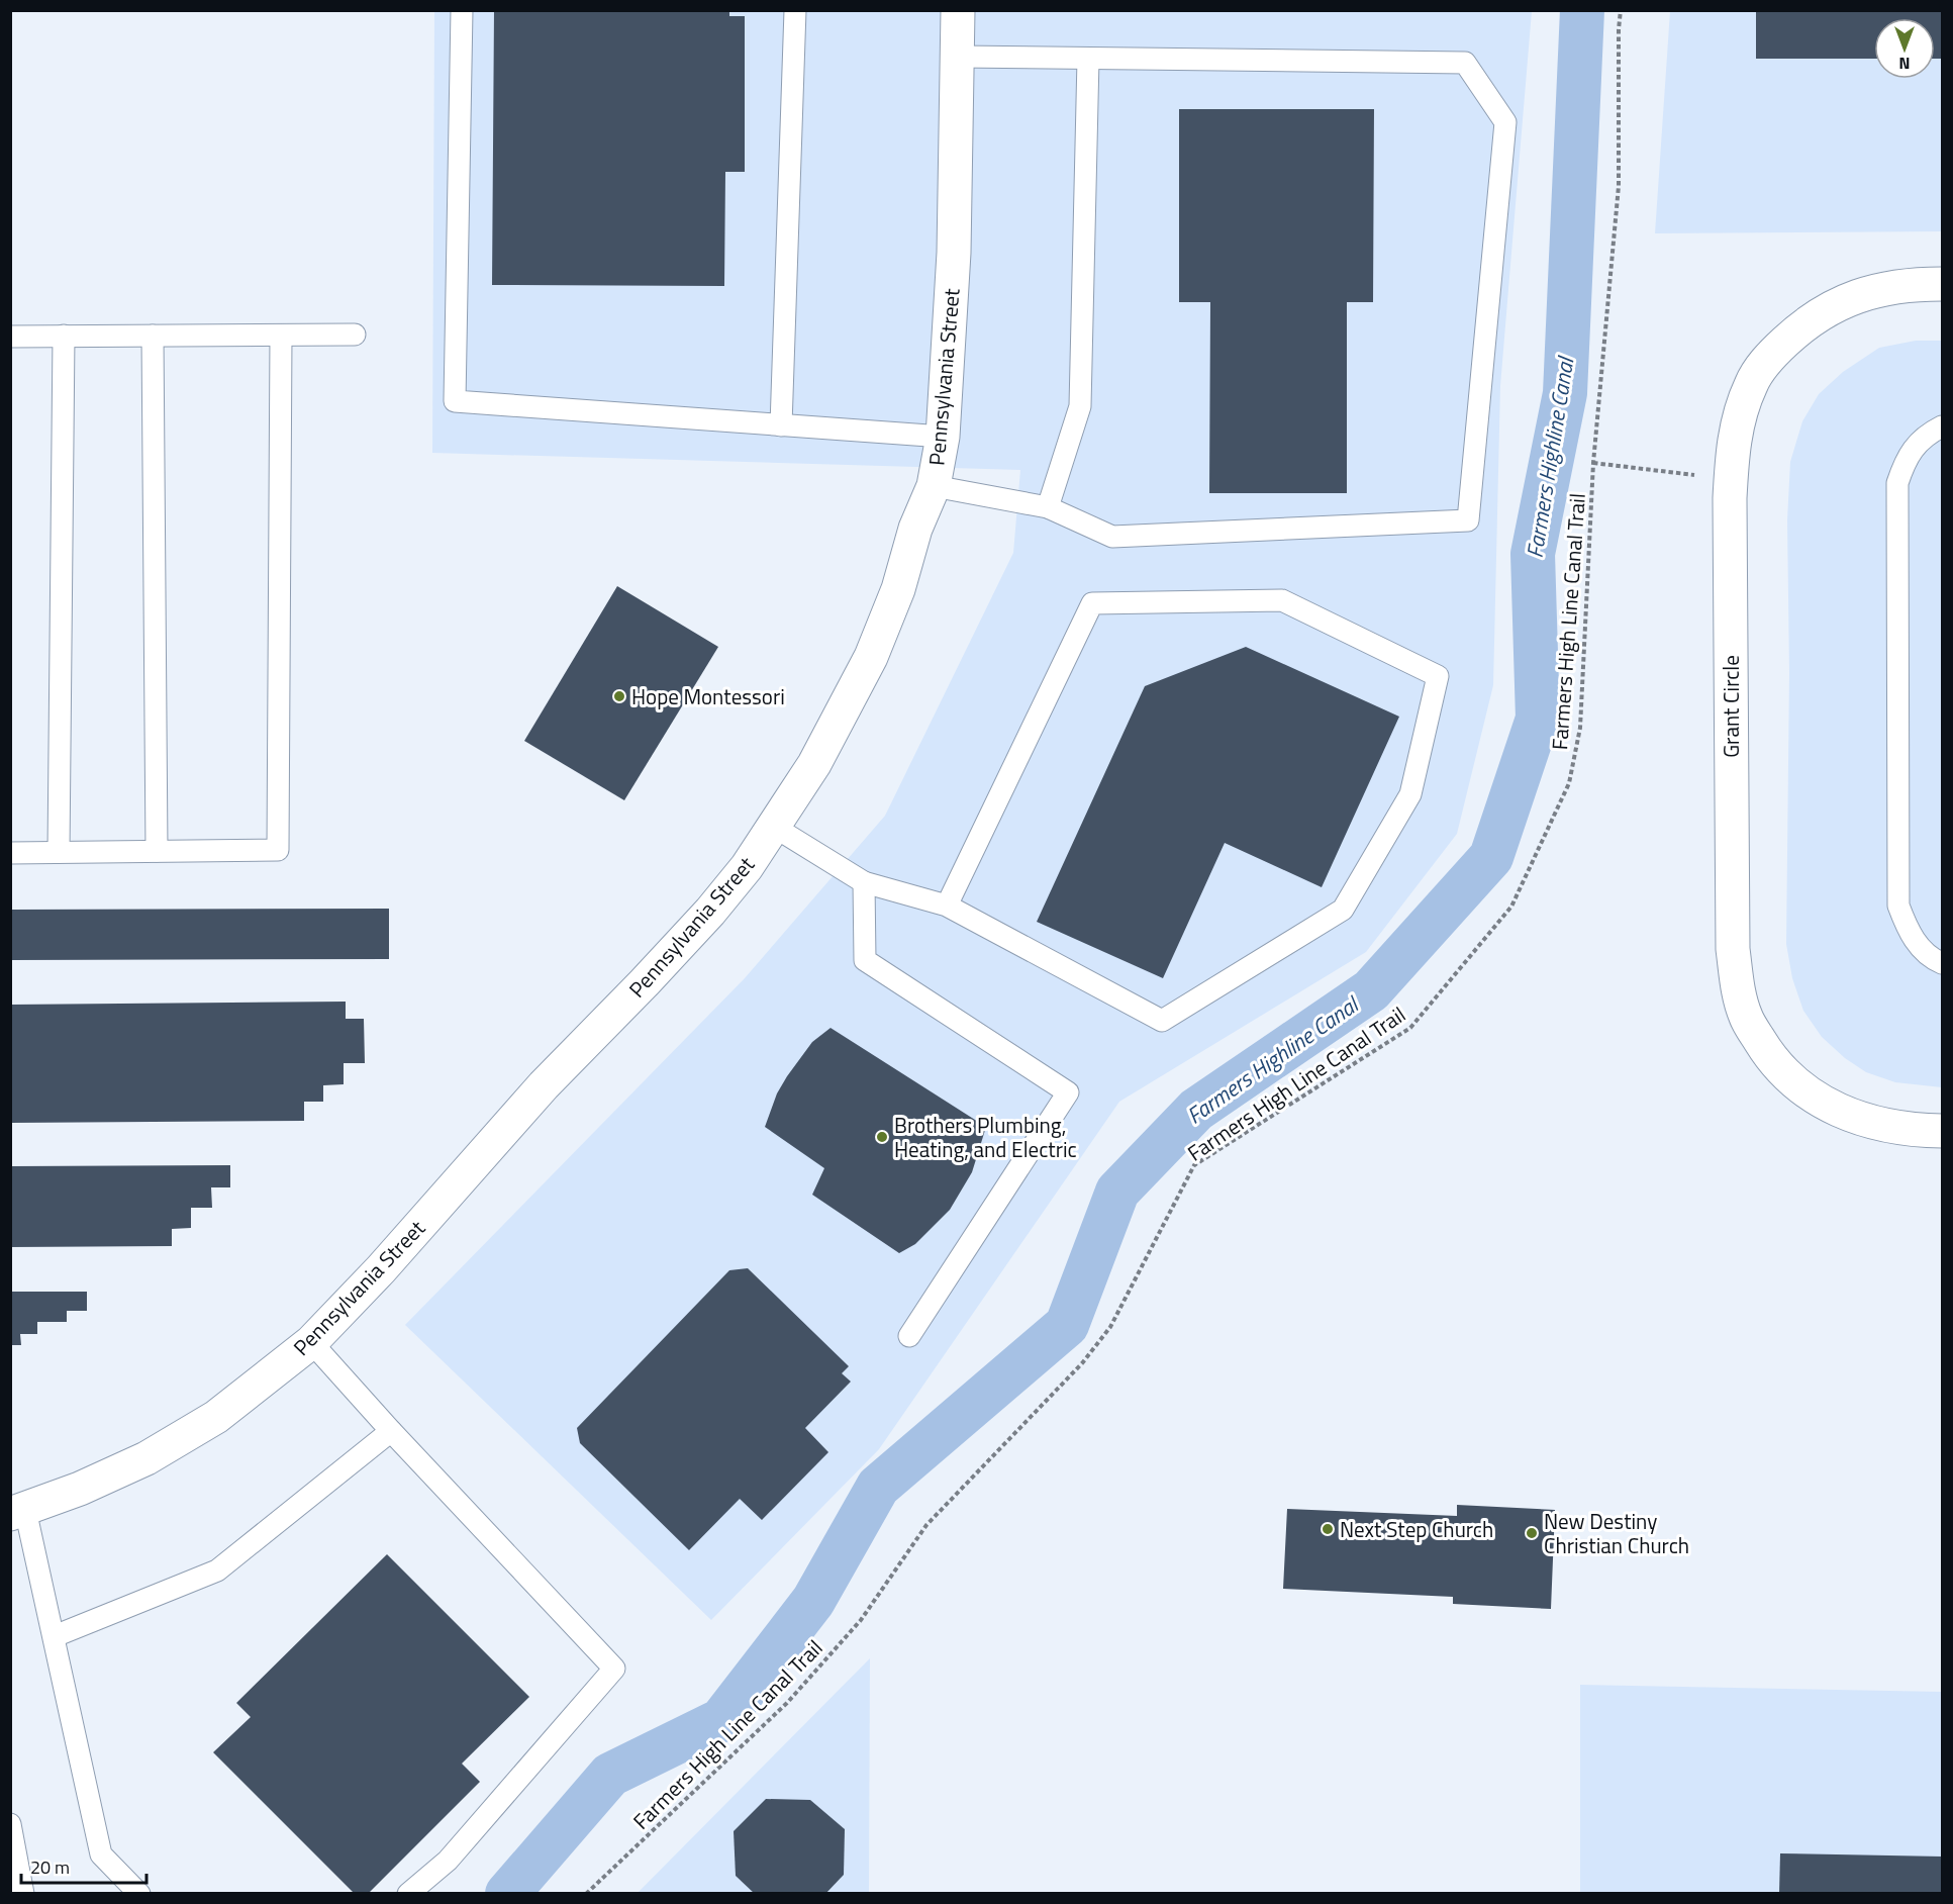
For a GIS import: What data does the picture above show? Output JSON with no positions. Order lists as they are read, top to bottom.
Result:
{
  "streets": {
    "street": ["Pennsylvania Street", "Grant Circle"],
    "path": ["Farmers High Line Canal Trail"]
  },
  "water": ["Farmers Highline Canal"],
  "places": [
    "Hope Montessori",
    "Brothers Plumbing, Heating, and Electric",
    "Next Step Church",
    "New Destiny Christian Church"
  ],
  "scale_bar": "20 m",
  "north": "bottom"
}
